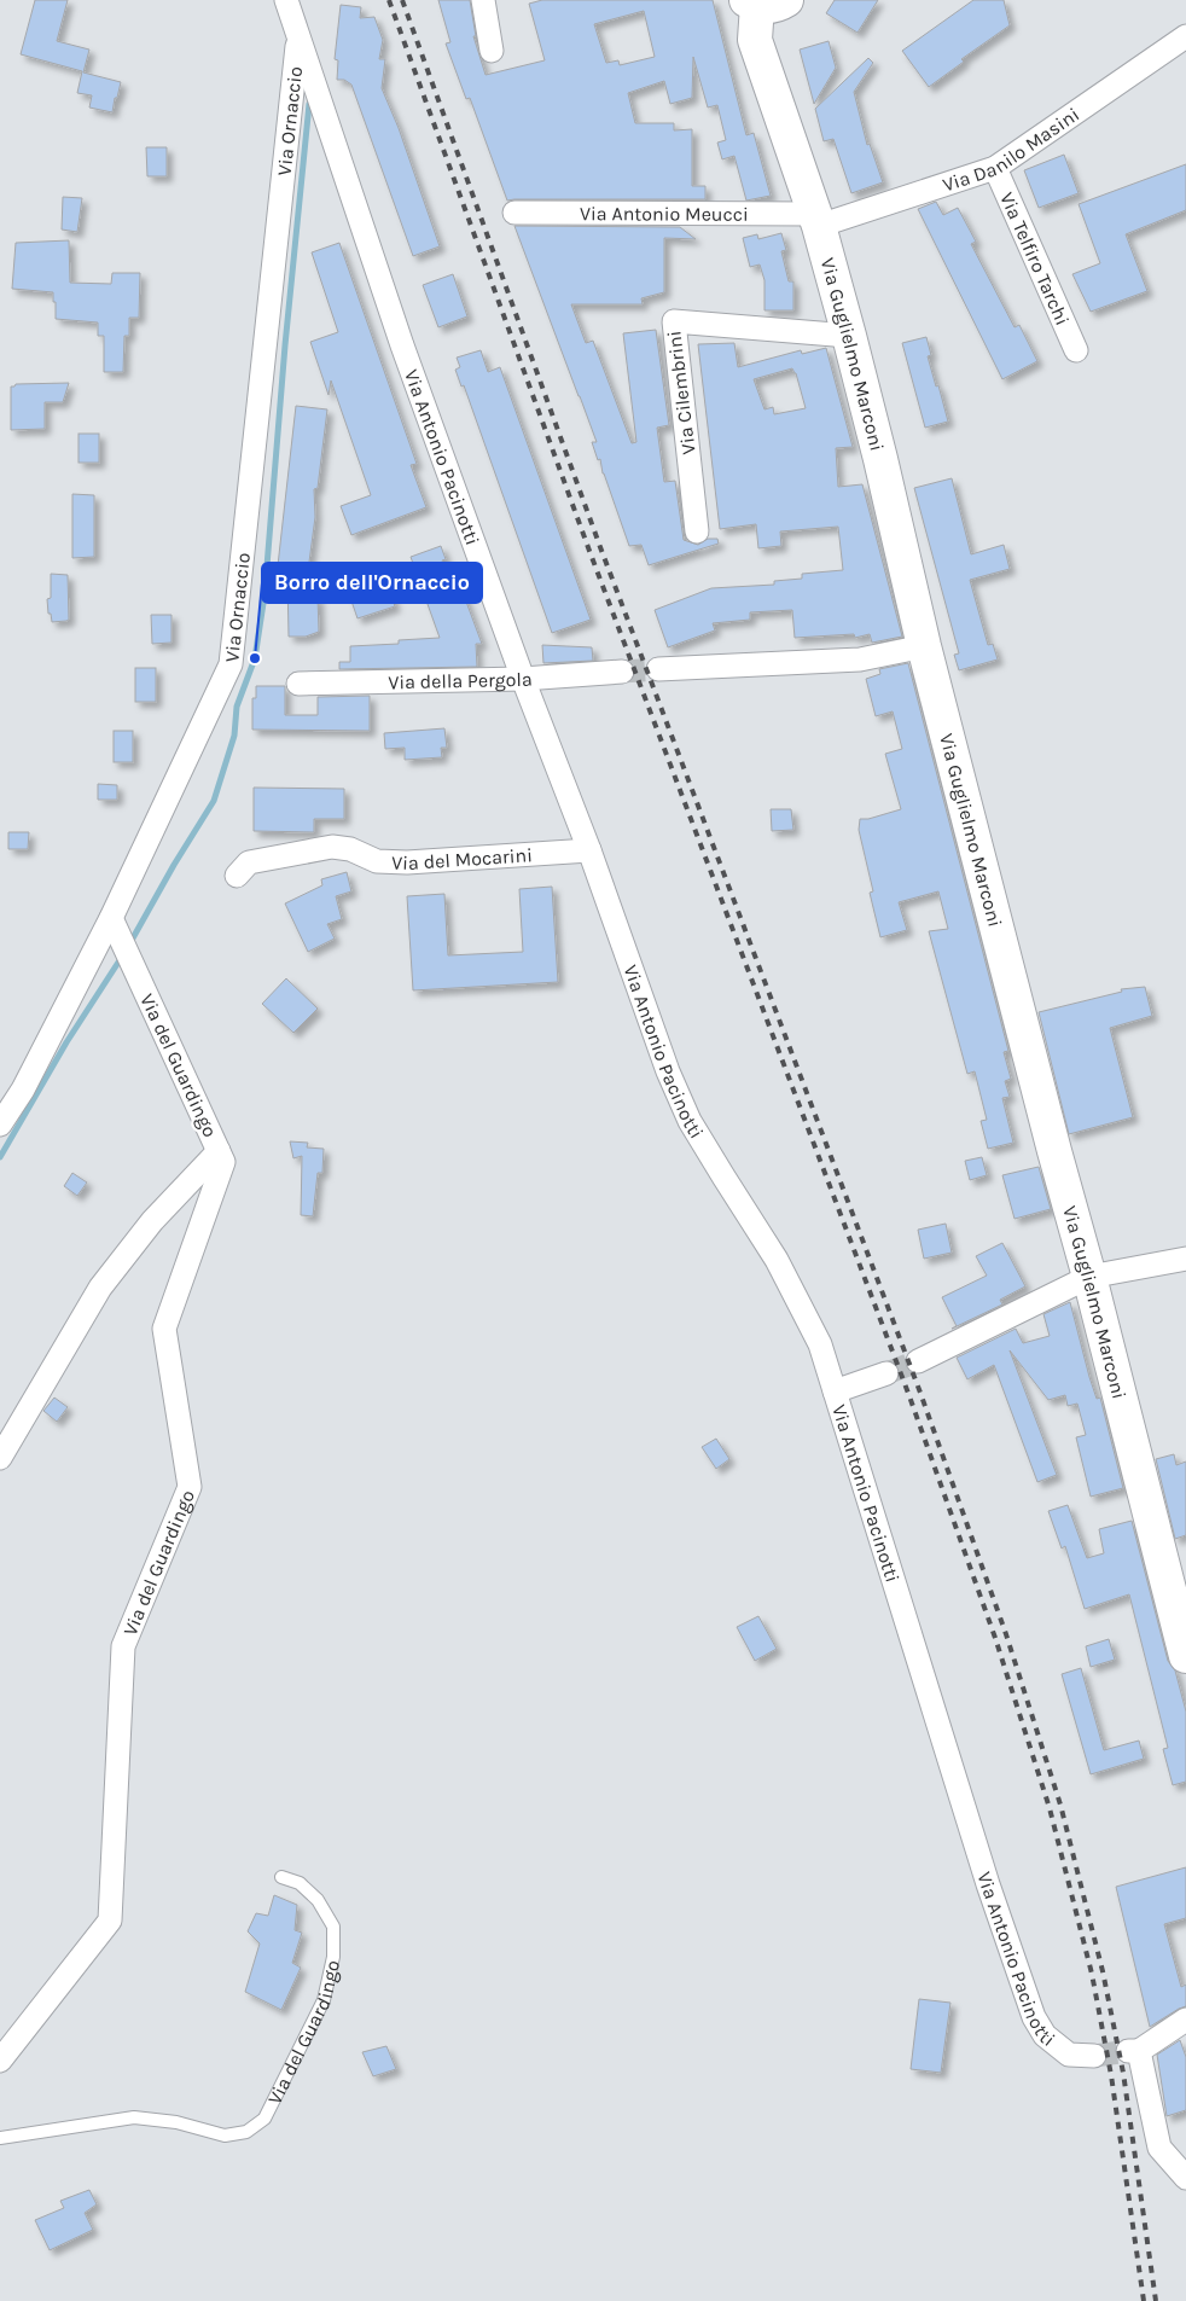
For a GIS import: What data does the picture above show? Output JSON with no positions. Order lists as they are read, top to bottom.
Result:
{
  "streets": {
    "street": [
      "Via Ornaccio",
      "Via Danilo Masini",
      "Via Antonio Meucci",
      "Via Telfiro Tarchi",
      "Via Guglielmo Marconi",
      "Via Cilembrini",
      "Via Antonio Pacinotti",
      "Via della Pergola",
      "Via del Mocarini",
      "Via del Guardingo"
    ]
  },
  "crossings": [
    ["Via Ornaccio", "Via Antonio Pacinotti"],
    ["Via Ornaccio", "Via del Guardingo"],
    ["Via Danilo Masini", "Via Antonio Meucci"],
    ["Via Danilo Masini", "Via Telfiro Tarchi"],
    ["Via Danilo Masini", "Via Guglielmo Marconi"],
    ["Via Antonio Meucci", "Via Guglielmo Marconi"],
    ["Via Guglielmo Marconi", "Via Cilembrini"],
    ["Via Antonio Pacinotti", "Via della Pergola"],
    ["Via Antonio Pacinotti", "Via del Mocarini"]
  ],
  "places": ["Borro dell'Ornaccio"]
}
